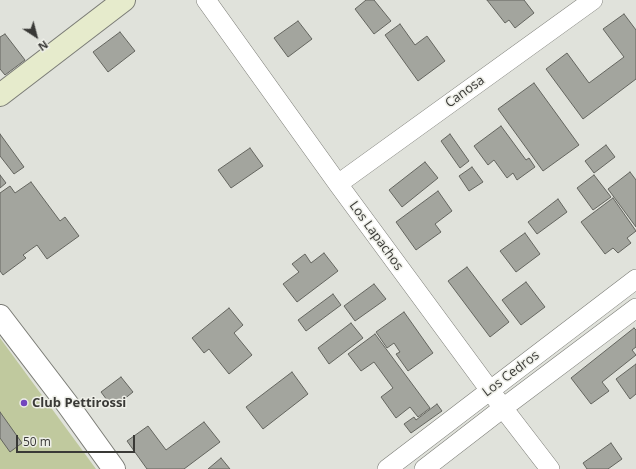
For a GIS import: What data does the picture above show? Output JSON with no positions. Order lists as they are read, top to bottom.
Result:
{
  "streets": {
    "street": ["Canosa", "Los Lapachos", "Los Cedros"]
  },
  "crossings": [
    ["Canosa", "Los Lapachos"],
    ["Los Lapachos", "Los Cedros"]
  ],
  "places": ["Club Pettirossi"],
  "scale_bar": "50 m",
  "north": "bottom right"
}
